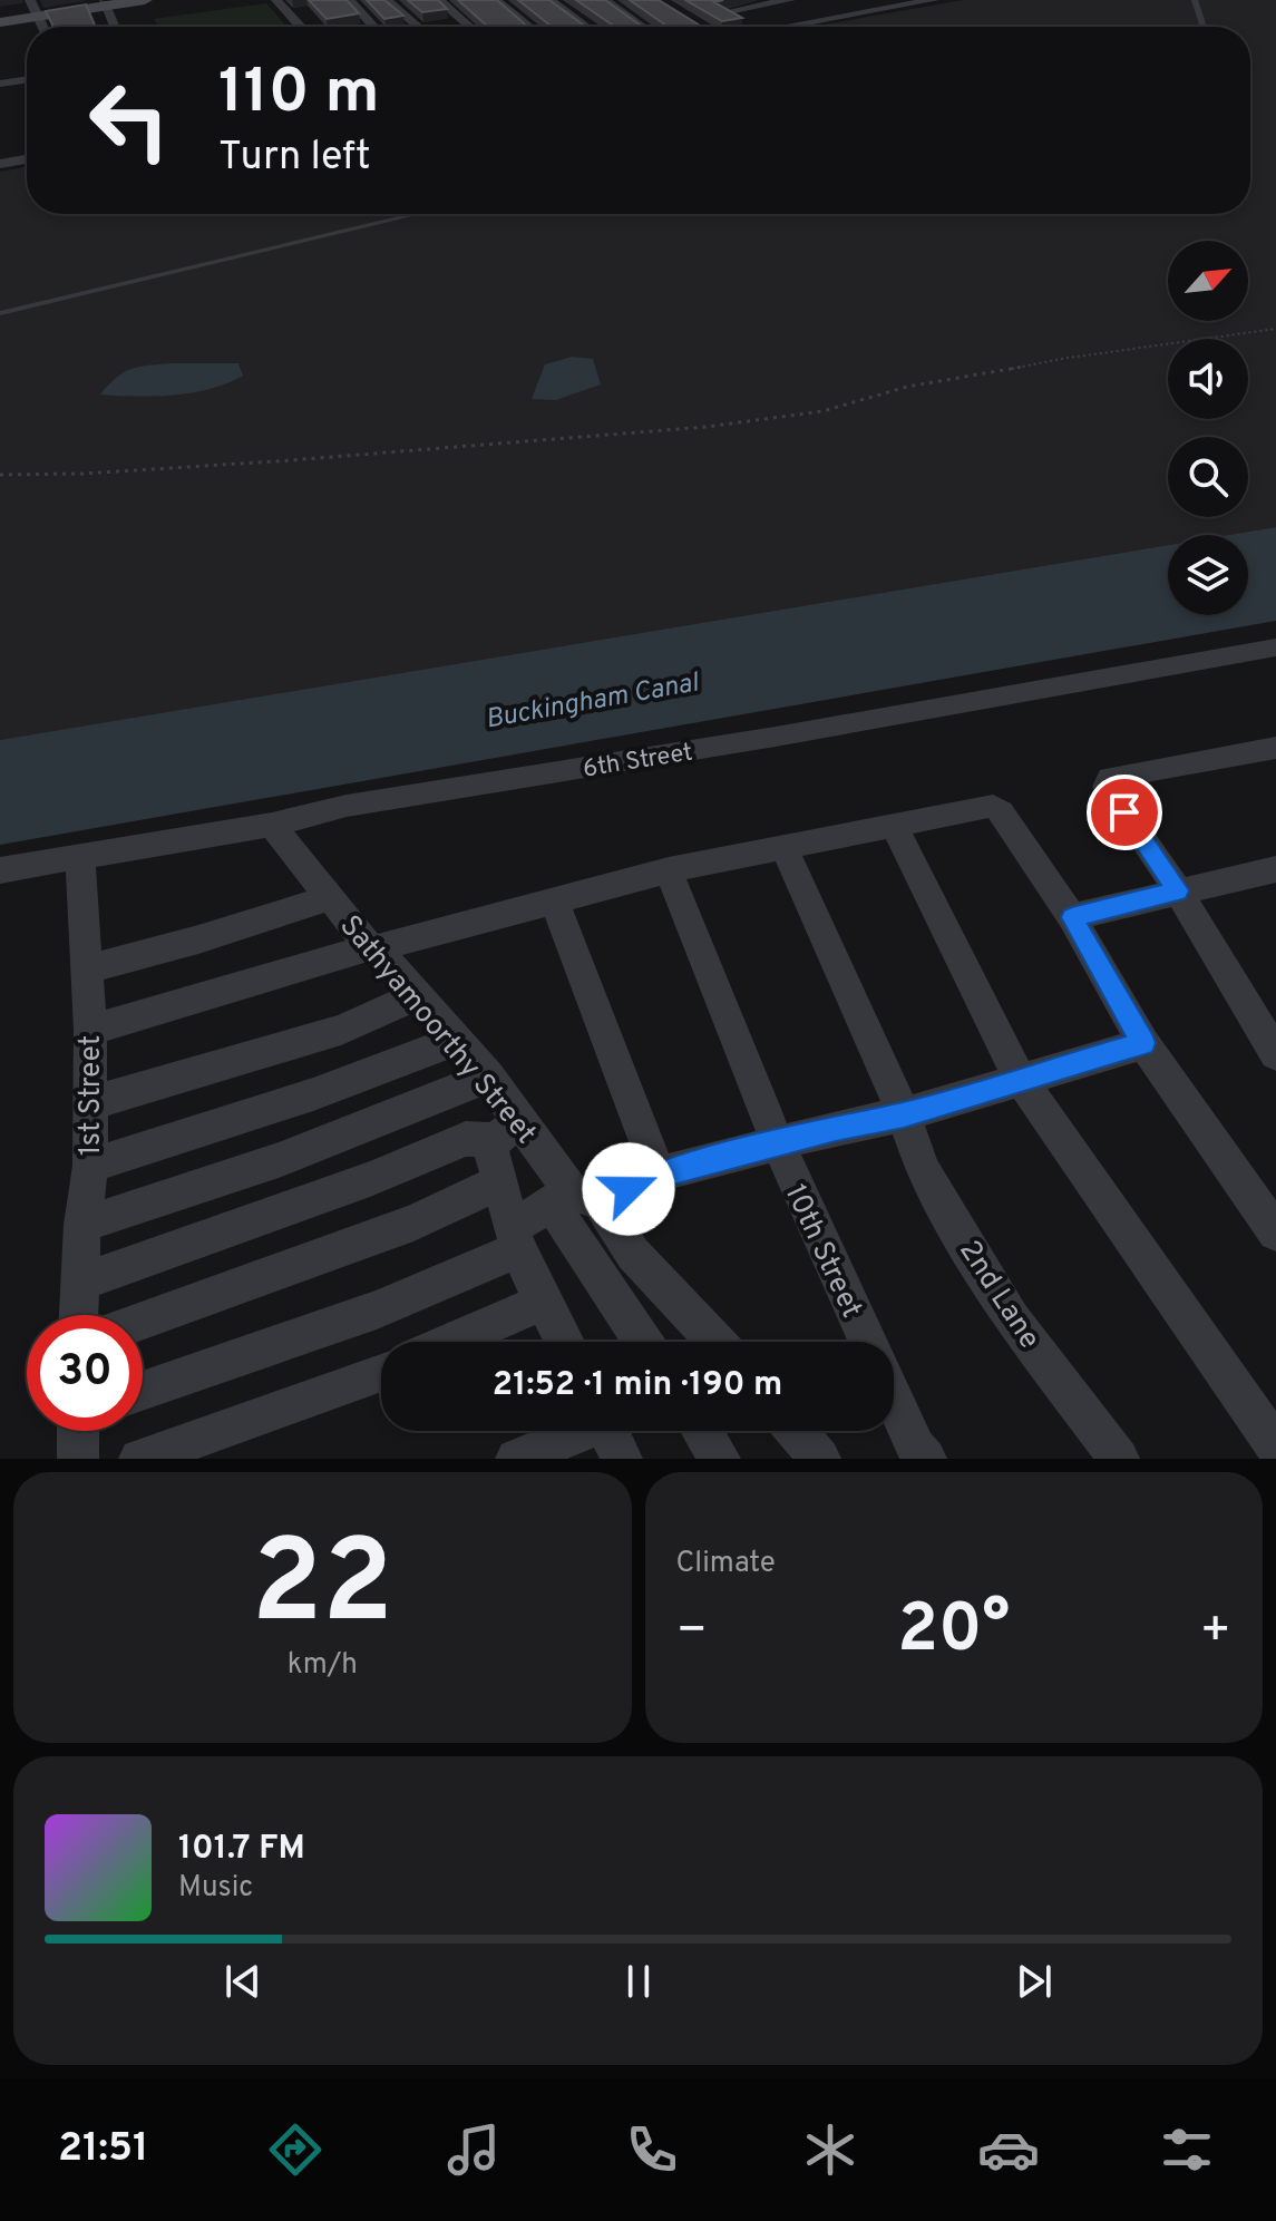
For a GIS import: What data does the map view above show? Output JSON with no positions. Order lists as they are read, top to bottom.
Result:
{
  "streets": {
    "street": [
      "6th Street",
      "Sathyamoorthy Street",
      "1st Street",
      "10th Street",
      "2nd Lane"
    ]
  },
  "crossings": [
    ["6th Street", "Sathyamoorthy Street"],
    ["6th Street", "1st Street"]
  ],
  "water": ["Buckingham Canal"],
  "north": "top right",
  "page": {
    "turn": ["110 m", "Turn left"],
    "limit": "30",
    "trip": "21:52 · 1 min · 190 m",
    "tile": [
      ["22", "km/h"],
      "Climate"
    ],
    "heat": ["−", "20°", "+"],
    "song": ["101.7 FM", "Music"],
    "tabs": "21:51"
  }
}
